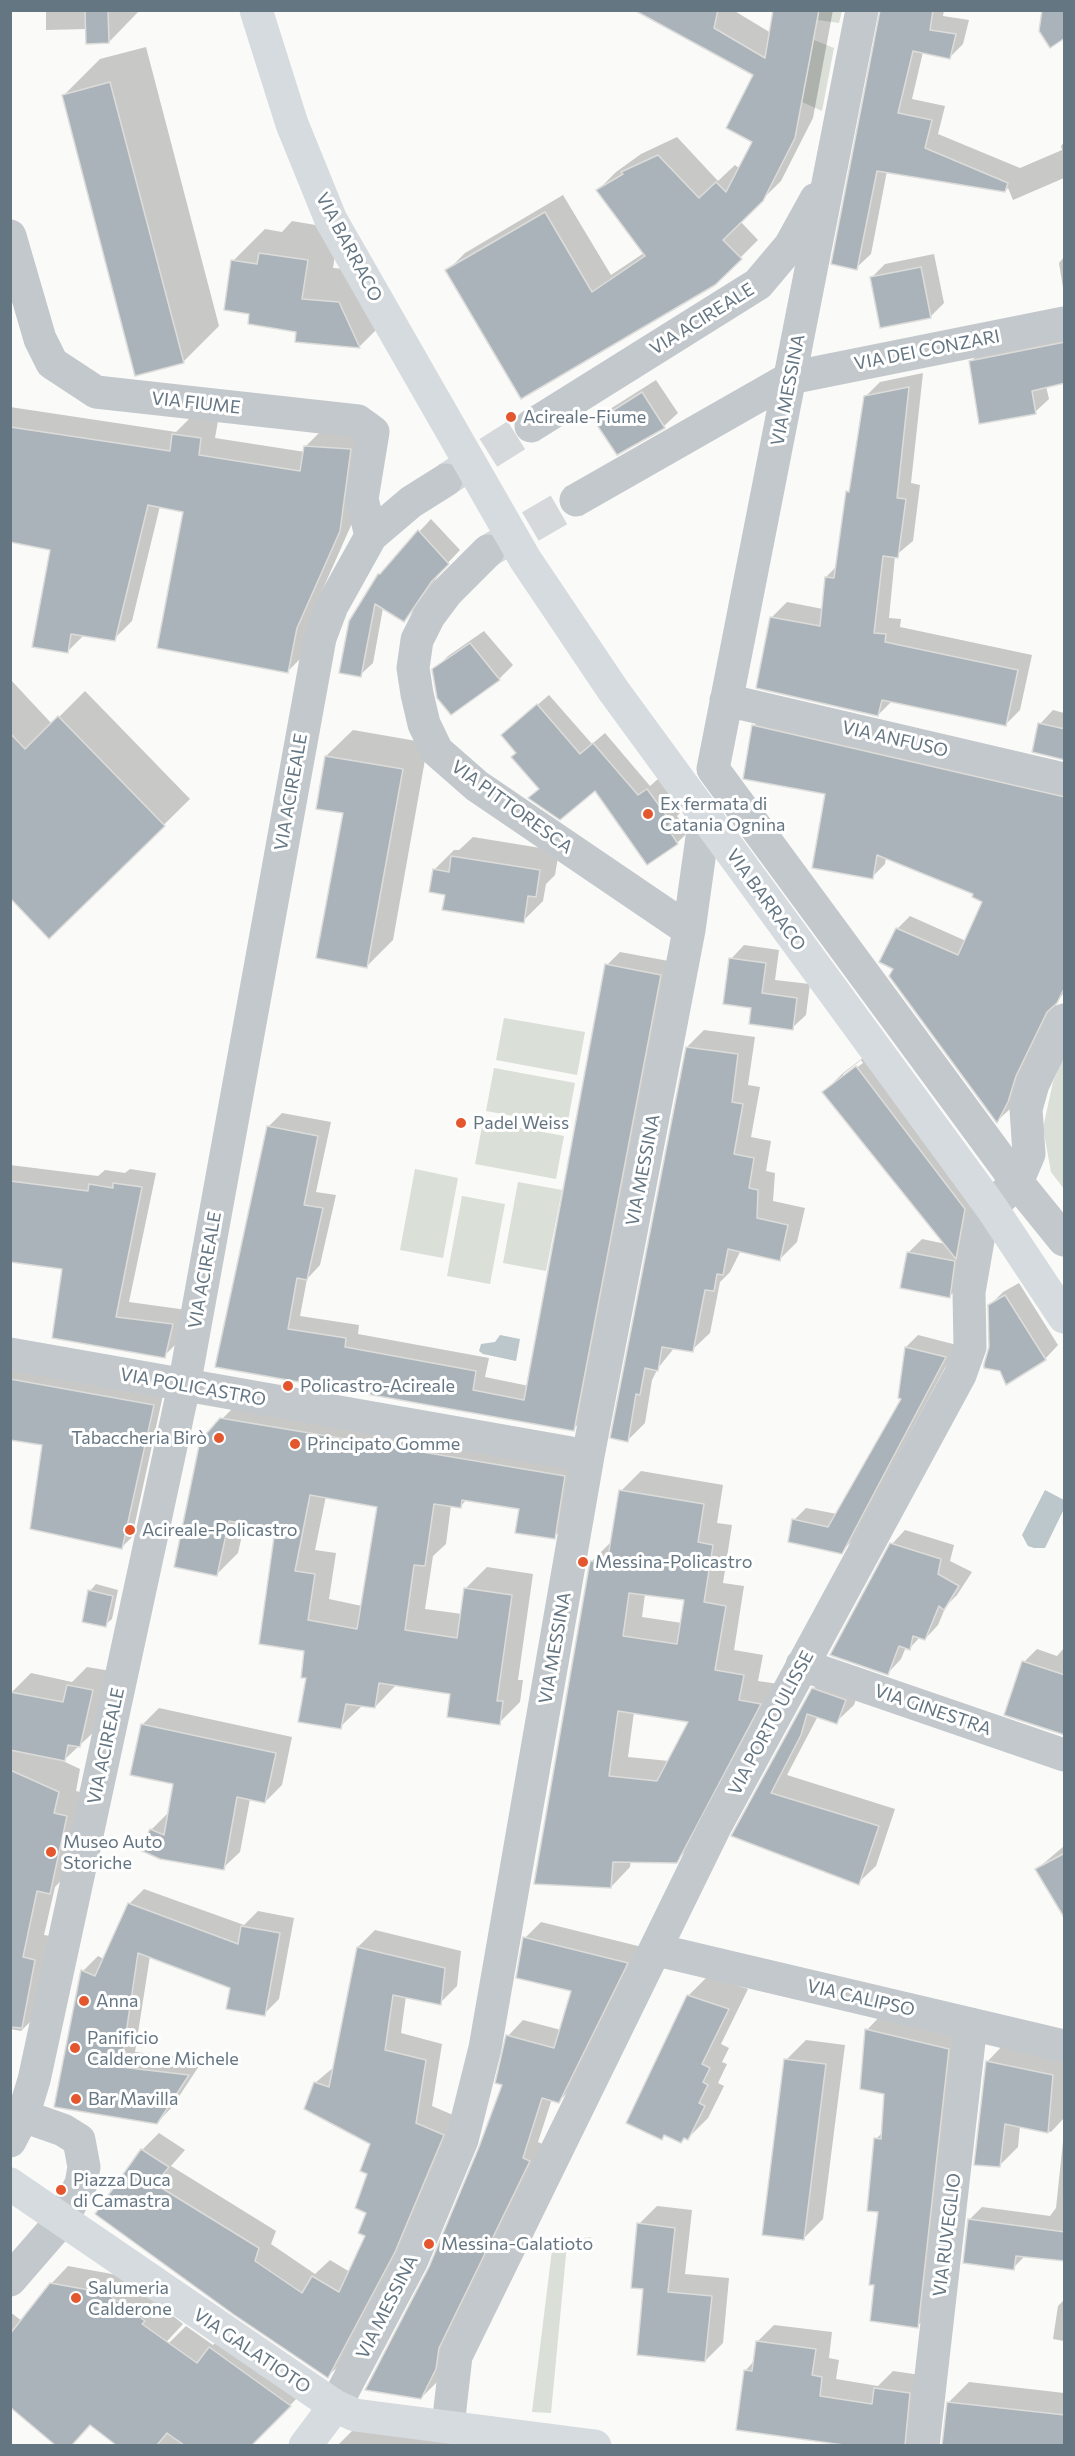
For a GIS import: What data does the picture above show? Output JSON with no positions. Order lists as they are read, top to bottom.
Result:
{
  "streets": {
    "main road": ["VIA BARRACO", "VIA MESSINA", "VIA GALATIOTO"],
    "street": [
      "VIA ACIREALE",
      "VIA DEI CONZARI",
      "VIA FIUME",
      "VIA ANFUSO",
      "VIA PITTORESCA",
      "VIA POLICASTRO",
      "VIA GINESTRA",
      "VIA PORTO ULISSE",
      "VIA CALIPSO",
      "VIA RUVEGLIO"
    ]
  },
  "crossings": [
    ["VIA BARRACO", "VIA MESSINA"],
    ["VIA BARRACO", "VIA PORTO ULISSE"],
    ["VIA ACIREALE", "VIA MESSINA"],
    ["VIA ACIREALE", "VIA FIUME"],
    ["VIA ACIREALE", "VIA POLICASTRO"],
    ["VIA DEI CONZARI", "VIA MESSINA"],
    ["VIA MESSINA", "VIA ANFUSO"],
    ["VIA MESSINA", "VIA PITTORESCA"],
    ["VIA MESSINA", "VIA POLICASTRO"],
    ["VIA MESSINA", "VIA GALATIOTO"],
    ["VIA GINESTRA", "VIA PORTO ULISSE"],
    ["VIA PORTO ULISSE", "VIA CALIPSO"],
    ["VIA PORTO ULISSE", "VIA GALATIOTO"],
    ["VIA CALIPSO", "VIA RUVEGLIO"]
  ],
  "places": [
    "Acireale-Fiume",
    "Ex fermata di Catania Ognina",
    "Padel Weiss",
    "Policastro-Acireale",
    "Tabaccheria Birò",
    "Principato Gomme",
    "Acireale-Policastro",
    "Messina-Policastro",
    "Museo Auto Storiche",
    "Anna",
    "Panificio Calderone Michele",
    "Bar Mavilla",
    "Piazza Duca di Camastra",
    "Messina-Galatioto",
    "Salumeria Calderone"
  ]
}
